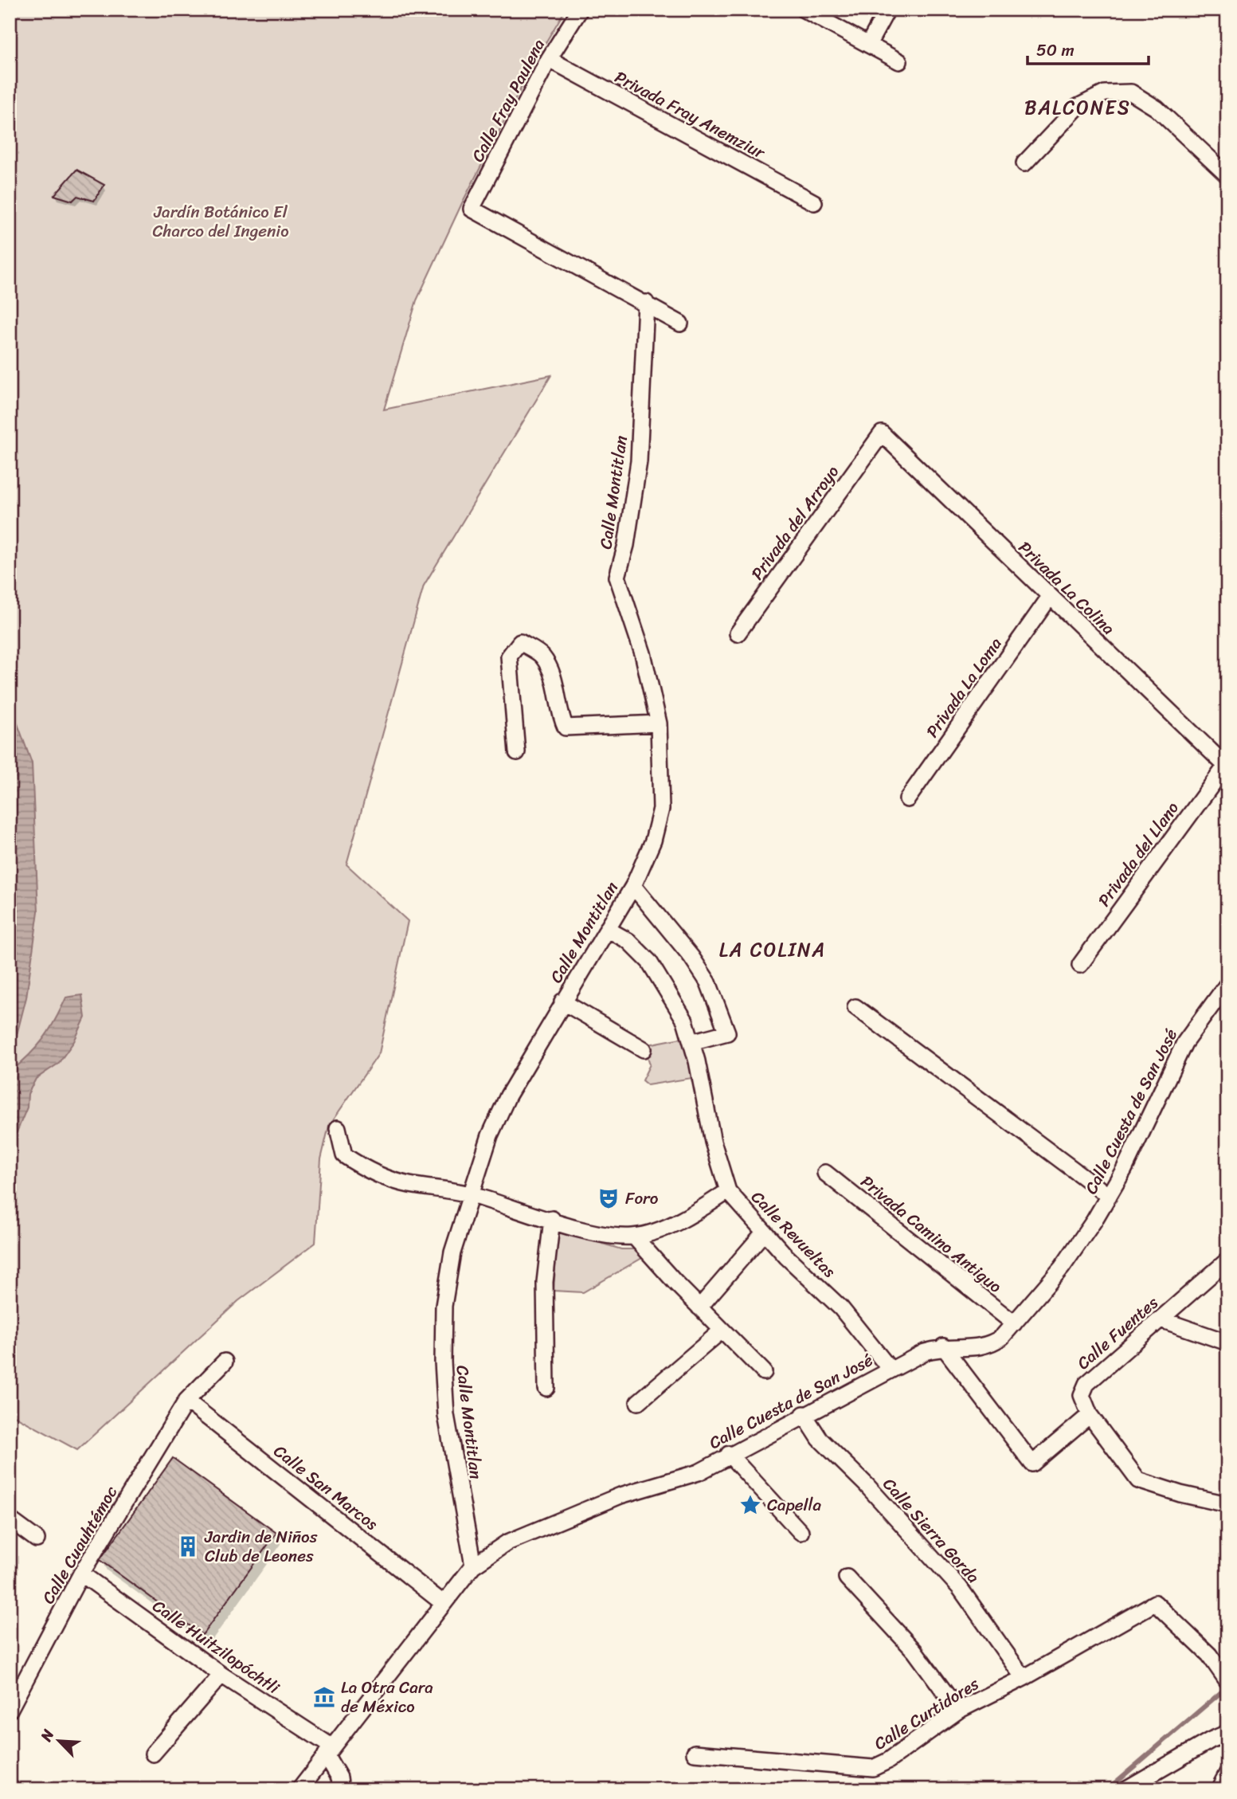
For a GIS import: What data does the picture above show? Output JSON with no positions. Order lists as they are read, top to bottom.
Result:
{
  "streets": {
    "street": [
      "Calle Fray Paulena",
      "Privada Fray Anemziur",
      "Calle Montitlan",
      "Privada del Arroyo",
      "Privada La Colina",
      "Privada La Loma",
      "Privada del Llano",
      "Calle Cuesta de San José",
      "Calle Revueltas",
      "Privada Camino Antiguo",
      "Calle Fuentes",
      "Calle San Marcos",
      "Calle Sierra Gorda",
      "Calle Cuauhtémoc",
      "Calle Huitzilopóchtli",
      "Calle Curtidores"
    ]
  },
  "crossings": [
    ["Calle Fray Paulena", "Privada Fray Anemziur"],
    ["Calle Fray Paulena", "Calle Montitlan"],
    ["Calle Montitlan", "Calle Cuesta de San José"],
    ["Calle Montitlan", "Calle Revueltas"],
    ["Privada del Arroyo", "Privada La Colina"],
    ["Privada La Colina", "Privada La Loma"],
    ["Privada La Colina", "Privada del Llano"],
    ["Calle Cuesta de San José", "Calle Revueltas"],
    ["Calle Cuesta de San José", "Privada Camino Antiguo"],
    ["Calle Cuesta de San José", "Calle San Marcos"],
    ["Calle Cuesta de San José", "Calle Sierra Gorda"],
    ["Calle Cuesta de San José", "Calle Huitzilopóchtli"],
    ["Calle San Marcos", "Calle Cuauhtémoc"],
    ["Calle Sierra Gorda", "Calle Curtidores"],
    ["Calle Cuauhtémoc", "Calle Huitzilopóchtli"]
  ],
  "districts": ["BALCONES", "LA COLINA"],
  "parks": ["Jardín Botánico El Charco del Ingenio"],
  "places": {
    "theatre": ["Foro"],
    "place": ["Capella"],
    "building": ["Jardin de Niños Club de Leones"],
    "museum": ["La Otra Cara de México"]
  },
  "scale_bar": "50 m",
  "north": "top left"
}
